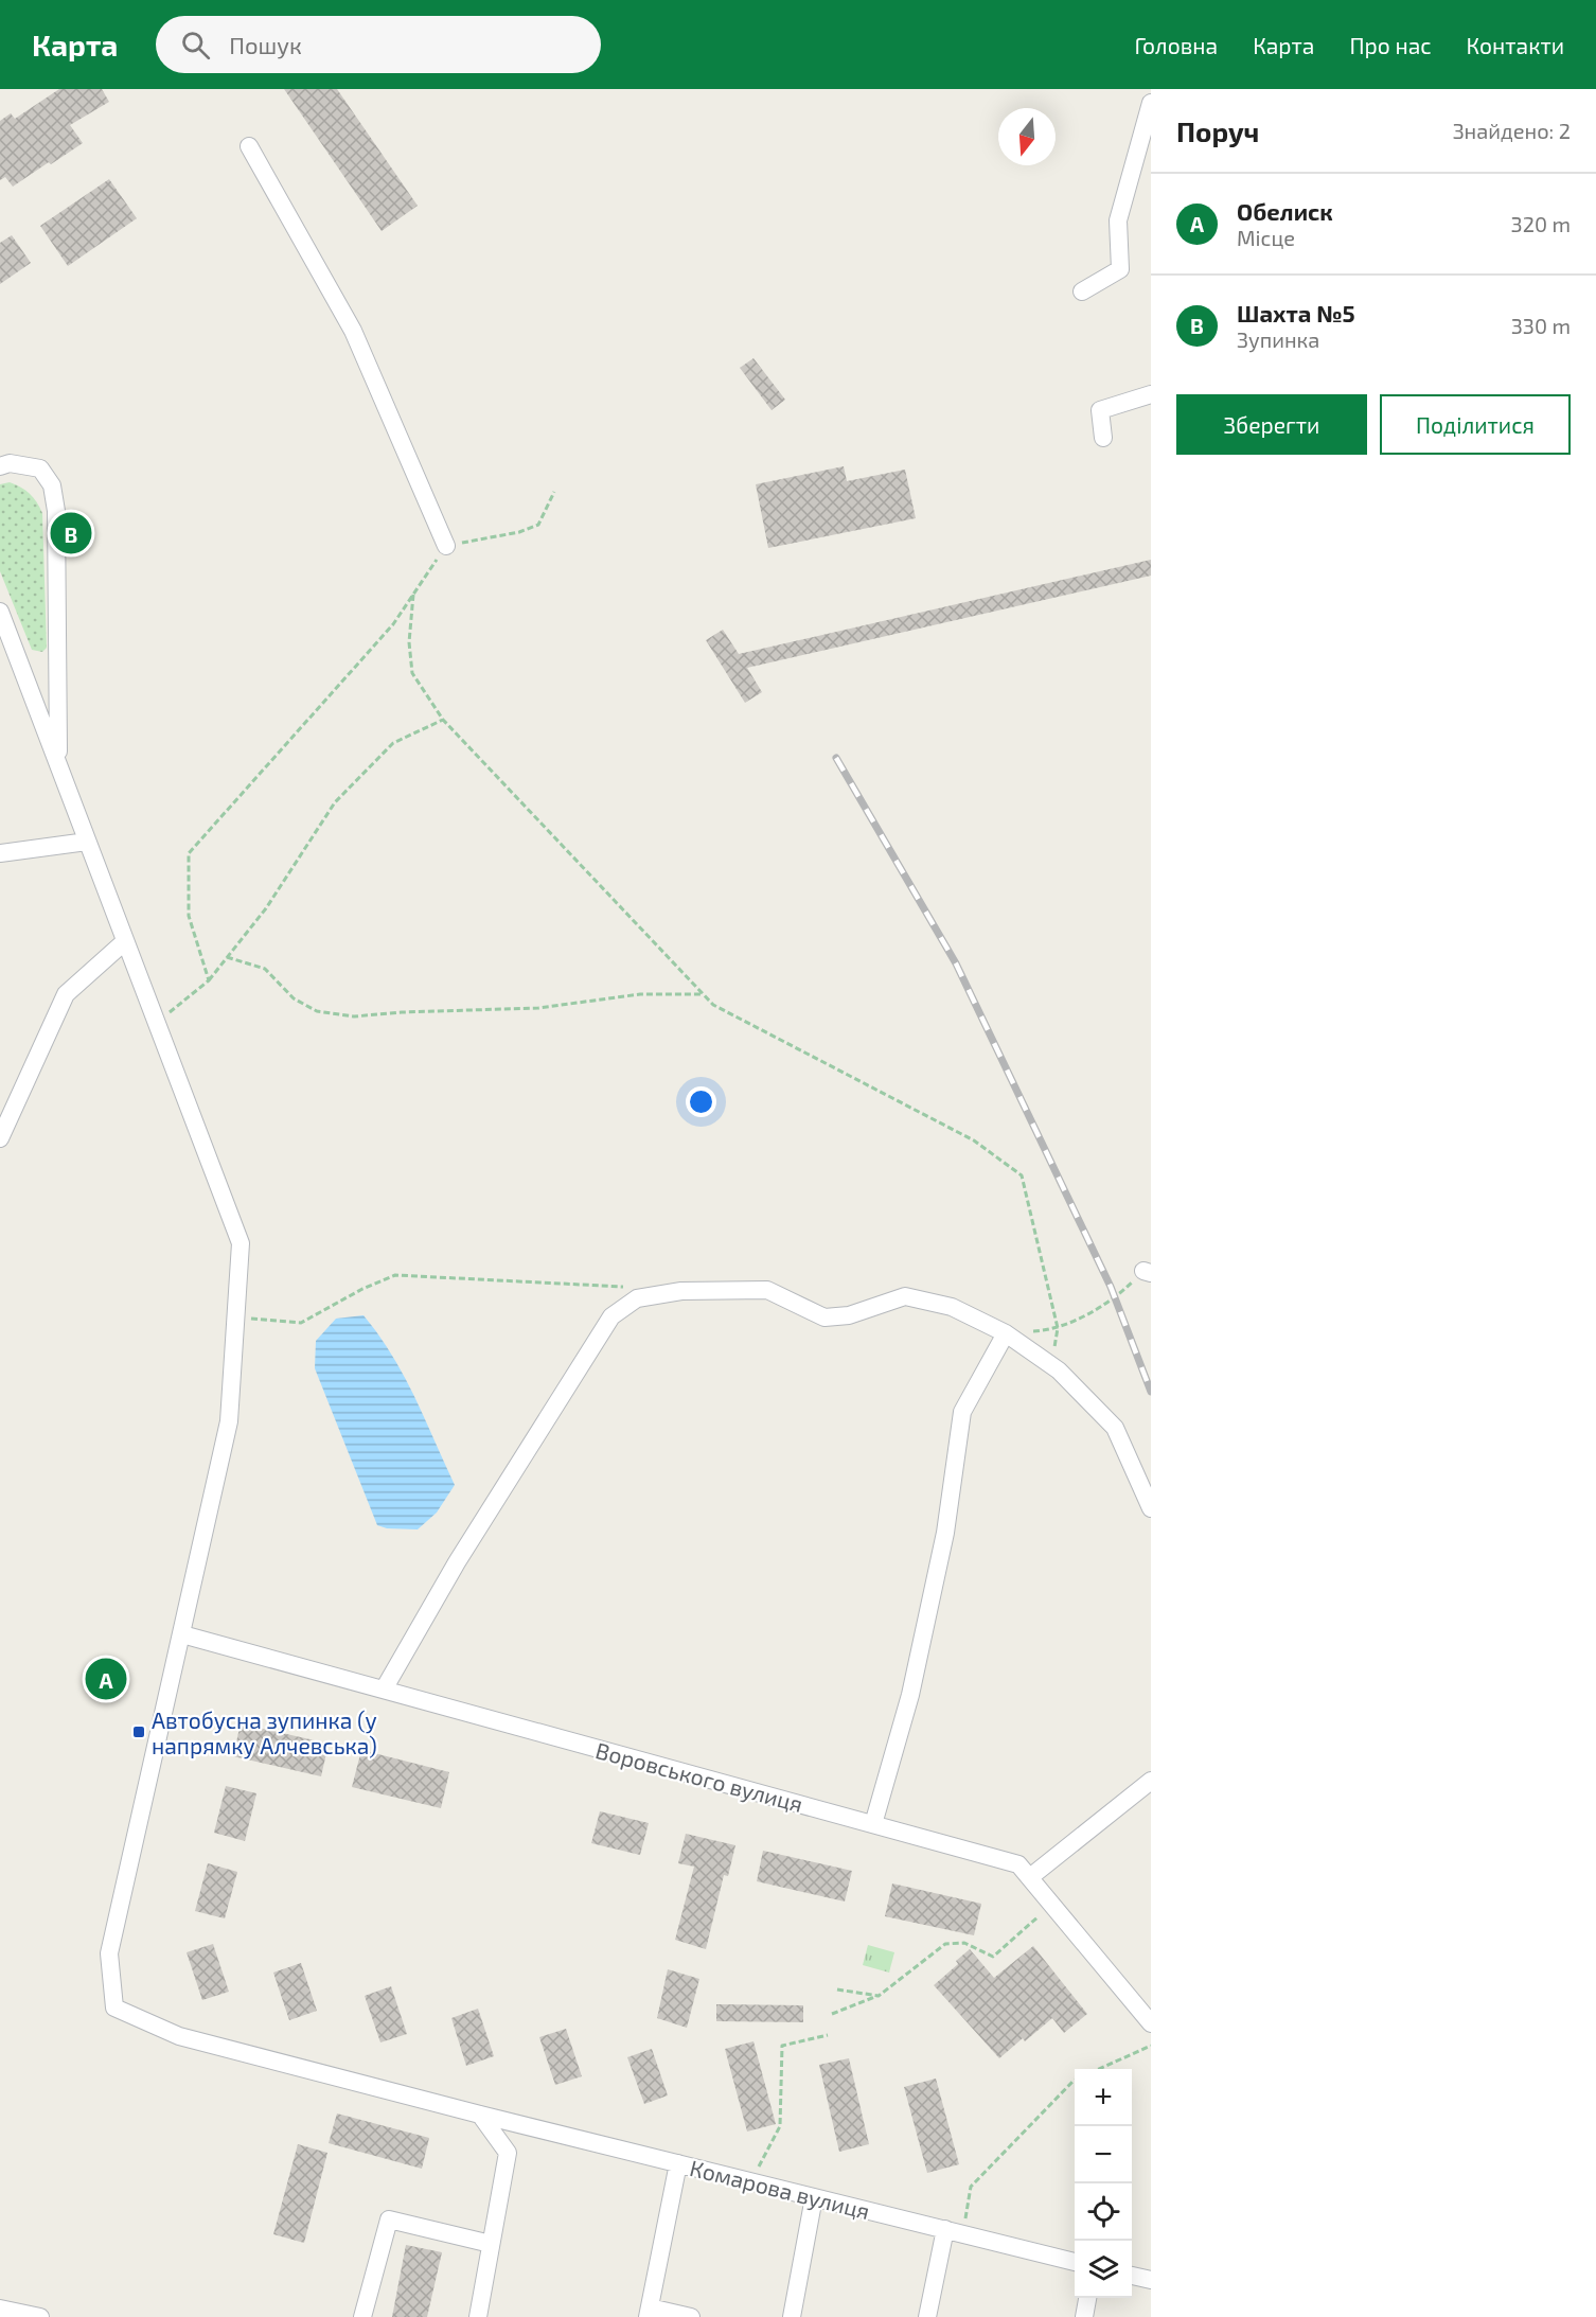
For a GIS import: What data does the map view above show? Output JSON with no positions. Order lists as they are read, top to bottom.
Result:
{
  "streets": {
    "street": ["Воровського вулиця", "Комарова вулиця"]
  },
  "crossings": [
    ["Воровського вулиця", "Комарова вулиця"]
  ],
  "places": {
    "transit": ["Автобусна зупинка (у напрямку Алчевська)"]
  },
  "north": "bottom",
  "page": {
    "header": "Карта",
    "search": "Пошук",
    "nav": [
      "Головна",
      "Карта",
      "Про нас",
      "Контакти"
    ],
    "heading": ["Поруч", "Знайдено: 2"],
    "list": [
      {
        "mark": "A",
        "name": "Обелиск",
        "note": "Місце",
        "value": "320 m"
      },
      {
        "mark": "B",
        "name": "Шахта №5",
        "note": "Зупинка",
        "value": "330 m"
      }
    ],
    "buttons": ["Зберегти", "Поділитися"],
    "pins": ["B", "A"],
    "map_buttons": ["+", "−"]
  }
}
